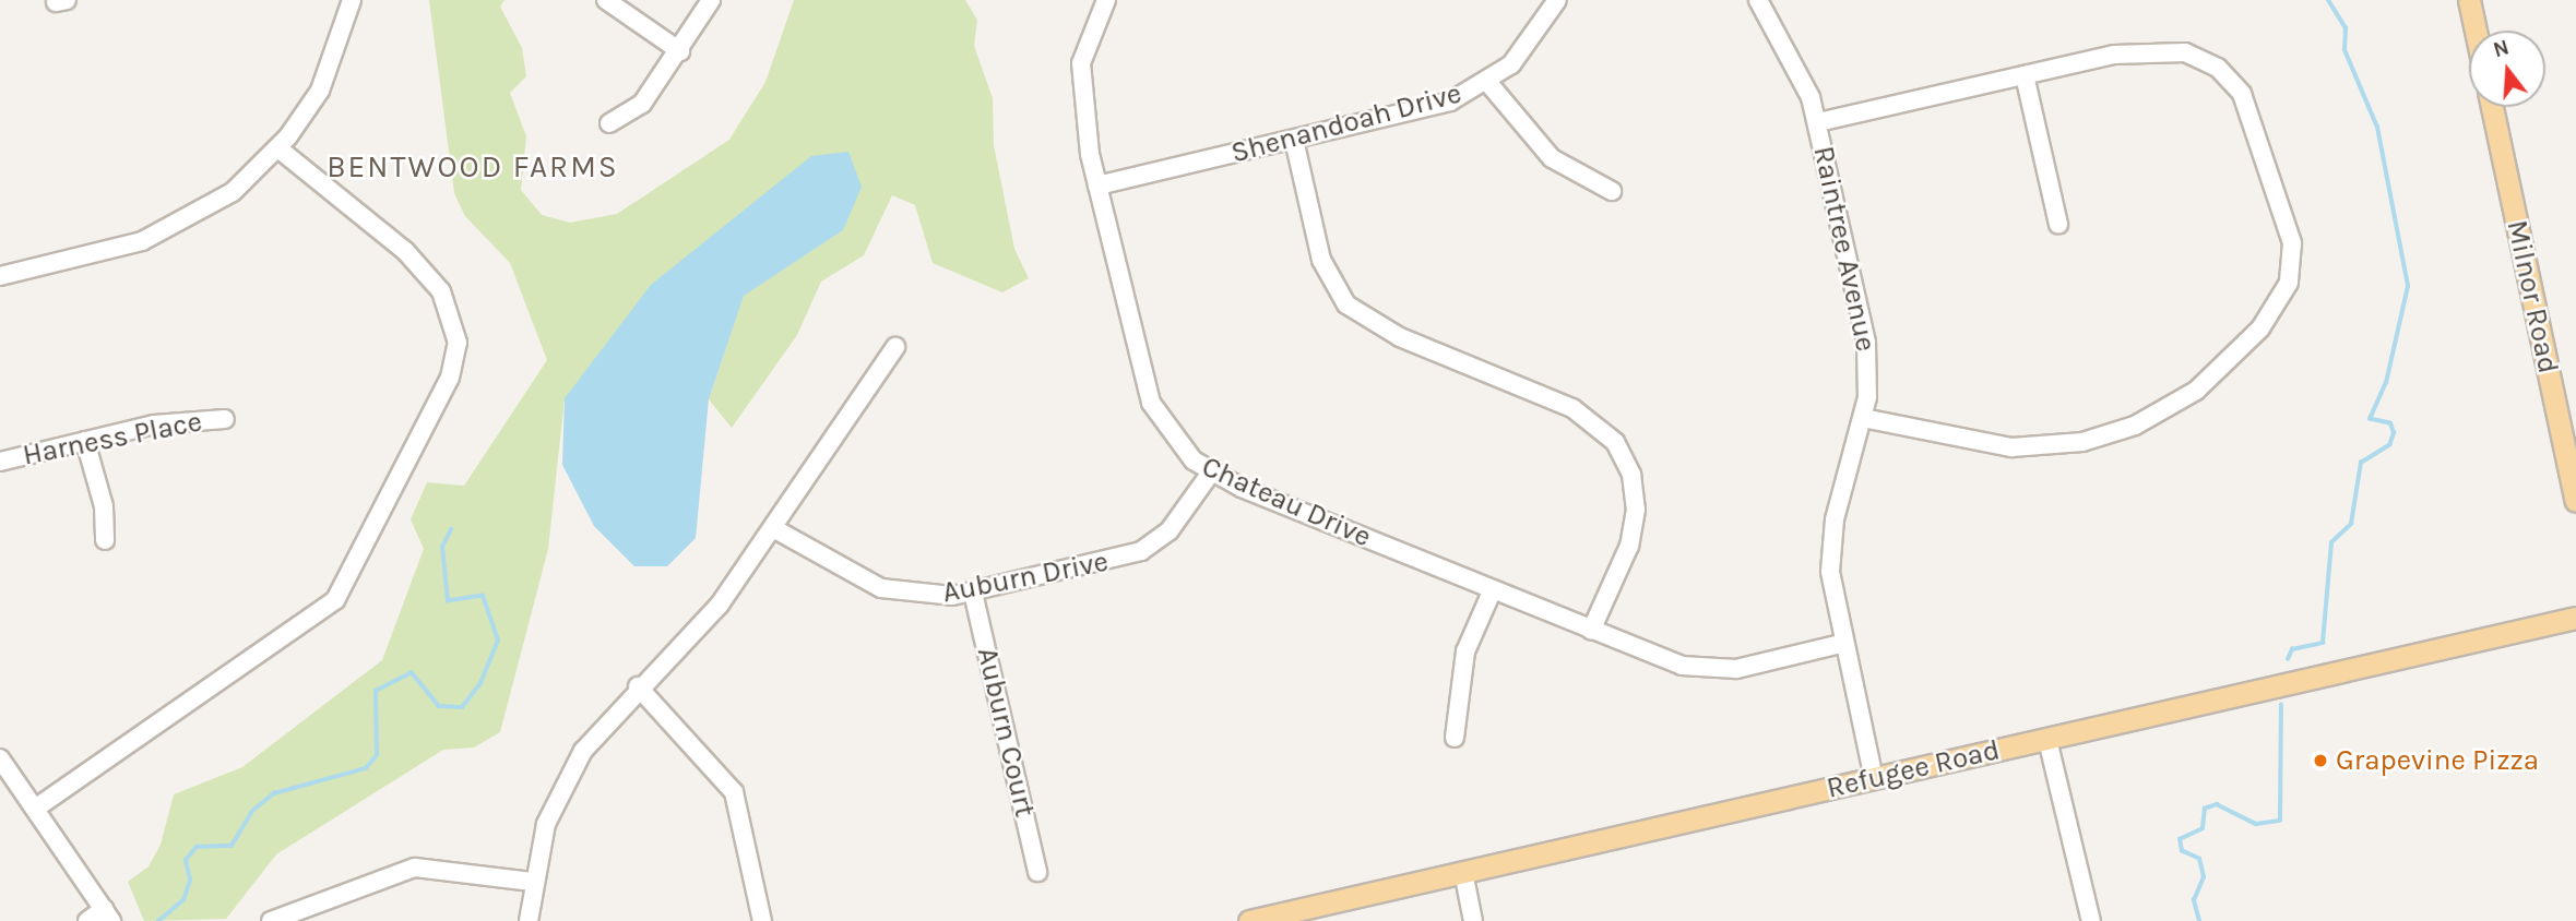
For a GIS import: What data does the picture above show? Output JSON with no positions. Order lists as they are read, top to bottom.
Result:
{
  "streets": {
    "main road": ["Milnor Road", "Refugee Road"],
    "street": [
      "Shenandoah Drive",
      "Raintree Avenue",
      "Harness Place",
      "Chateau Drive",
      "Auburn Drive",
      "Auburn Court"
    ]
  },
  "crossings": [
    ["Shenandoah Drive", "Chateau Drive"],
    ["Raintree Avenue", "Chateau Drive"],
    ["Raintree Avenue", "Refugee Road"],
    ["Chateau Drive", "Auburn Drive"],
    ["Auburn Drive", "Auburn Court"]
  ],
  "districts": ["BENTWOOD FARMS"],
  "places": ["Grapevine Pizza"],
  "north": "top"
}
